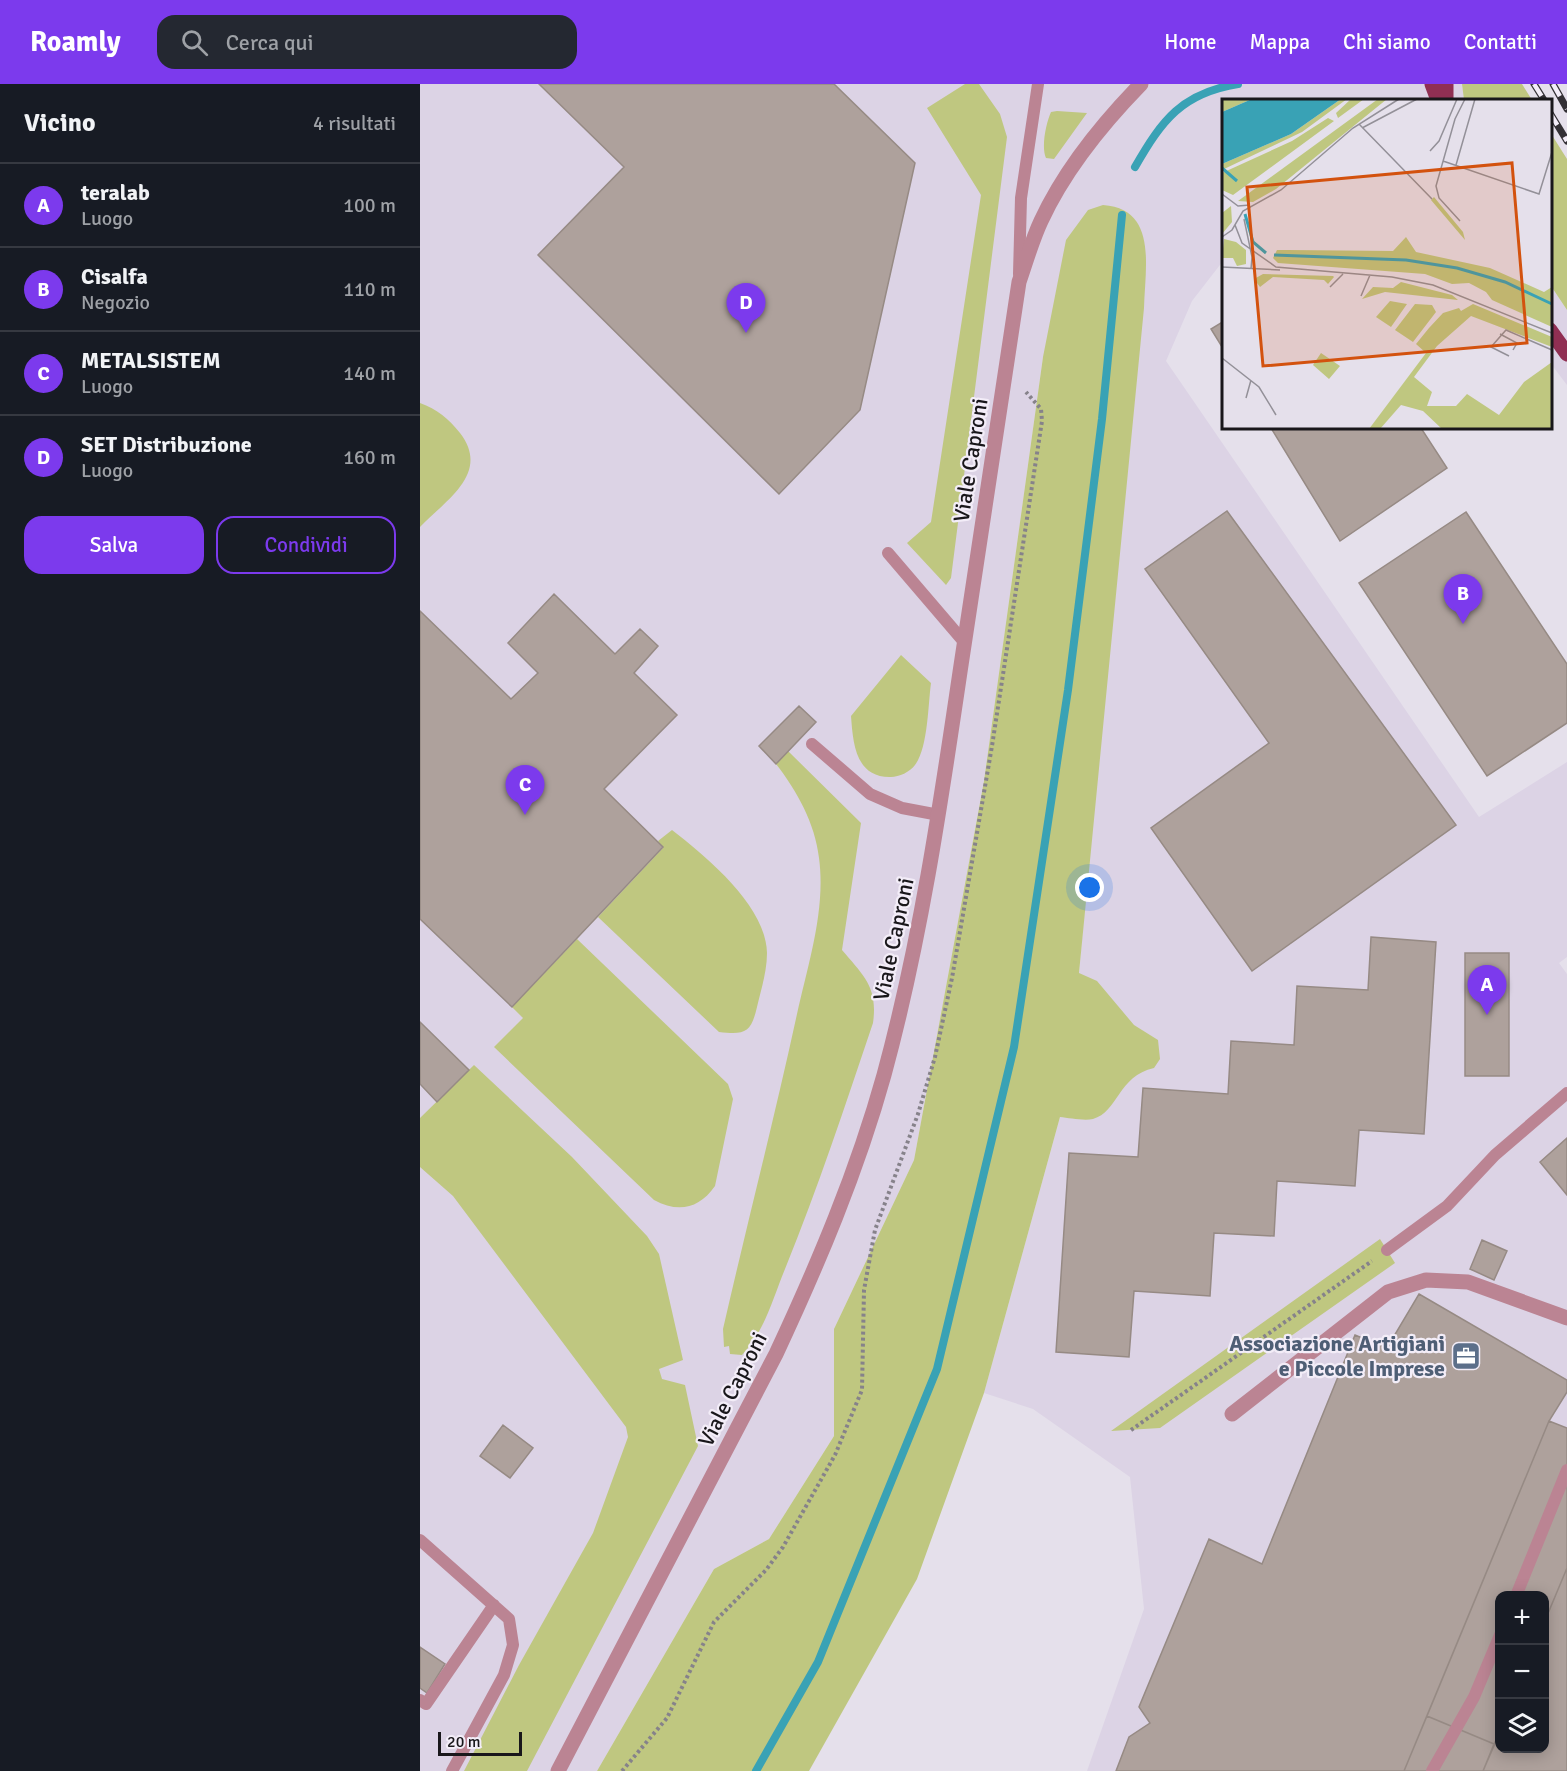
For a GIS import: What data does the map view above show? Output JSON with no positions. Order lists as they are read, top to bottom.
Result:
{
  "streets": {
    "street": ["Viale Caproni"]
  },
  "places": {
    "office": ["Associazione Artigiani e Piccole Imprese"]
  },
  "scale_bar": "20 m",
  "page": {
    "header": "Roamly",
    "search": "Cerca qui",
    "nav": [
      "Home",
      "Mappa",
      "Chi siamo",
      "Contatti"
    ],
    "heading": ["Vicino", "4 risultati"],
    "list": [
      {
        "mark": "A",
        "name": "teralab",
        "note": "Luogo",
        "value": "100 m"
      },
      {
        "mark": "B",
        "name": "Cisalfa",
        "note": "Negozio",
        "value": "110 m"
      },
      {
        "mark": "C",
        "name": "METALSISTEM",
        "note": "Luogo",
        "value": "140 m"
      },
      {
        "mark": "D",
        "name": "SET Distribuzione",
        "note": "Luogo",
        "value": "160 m"
      }
    ],
    "pins": [
      "D",
      "B",
      "C",
      "A"
    ],
    "buttons": ["Salva", "Condividi"],
    "map_buttons": ["+", "−"],
    "scale": "20 m"
  }
}
